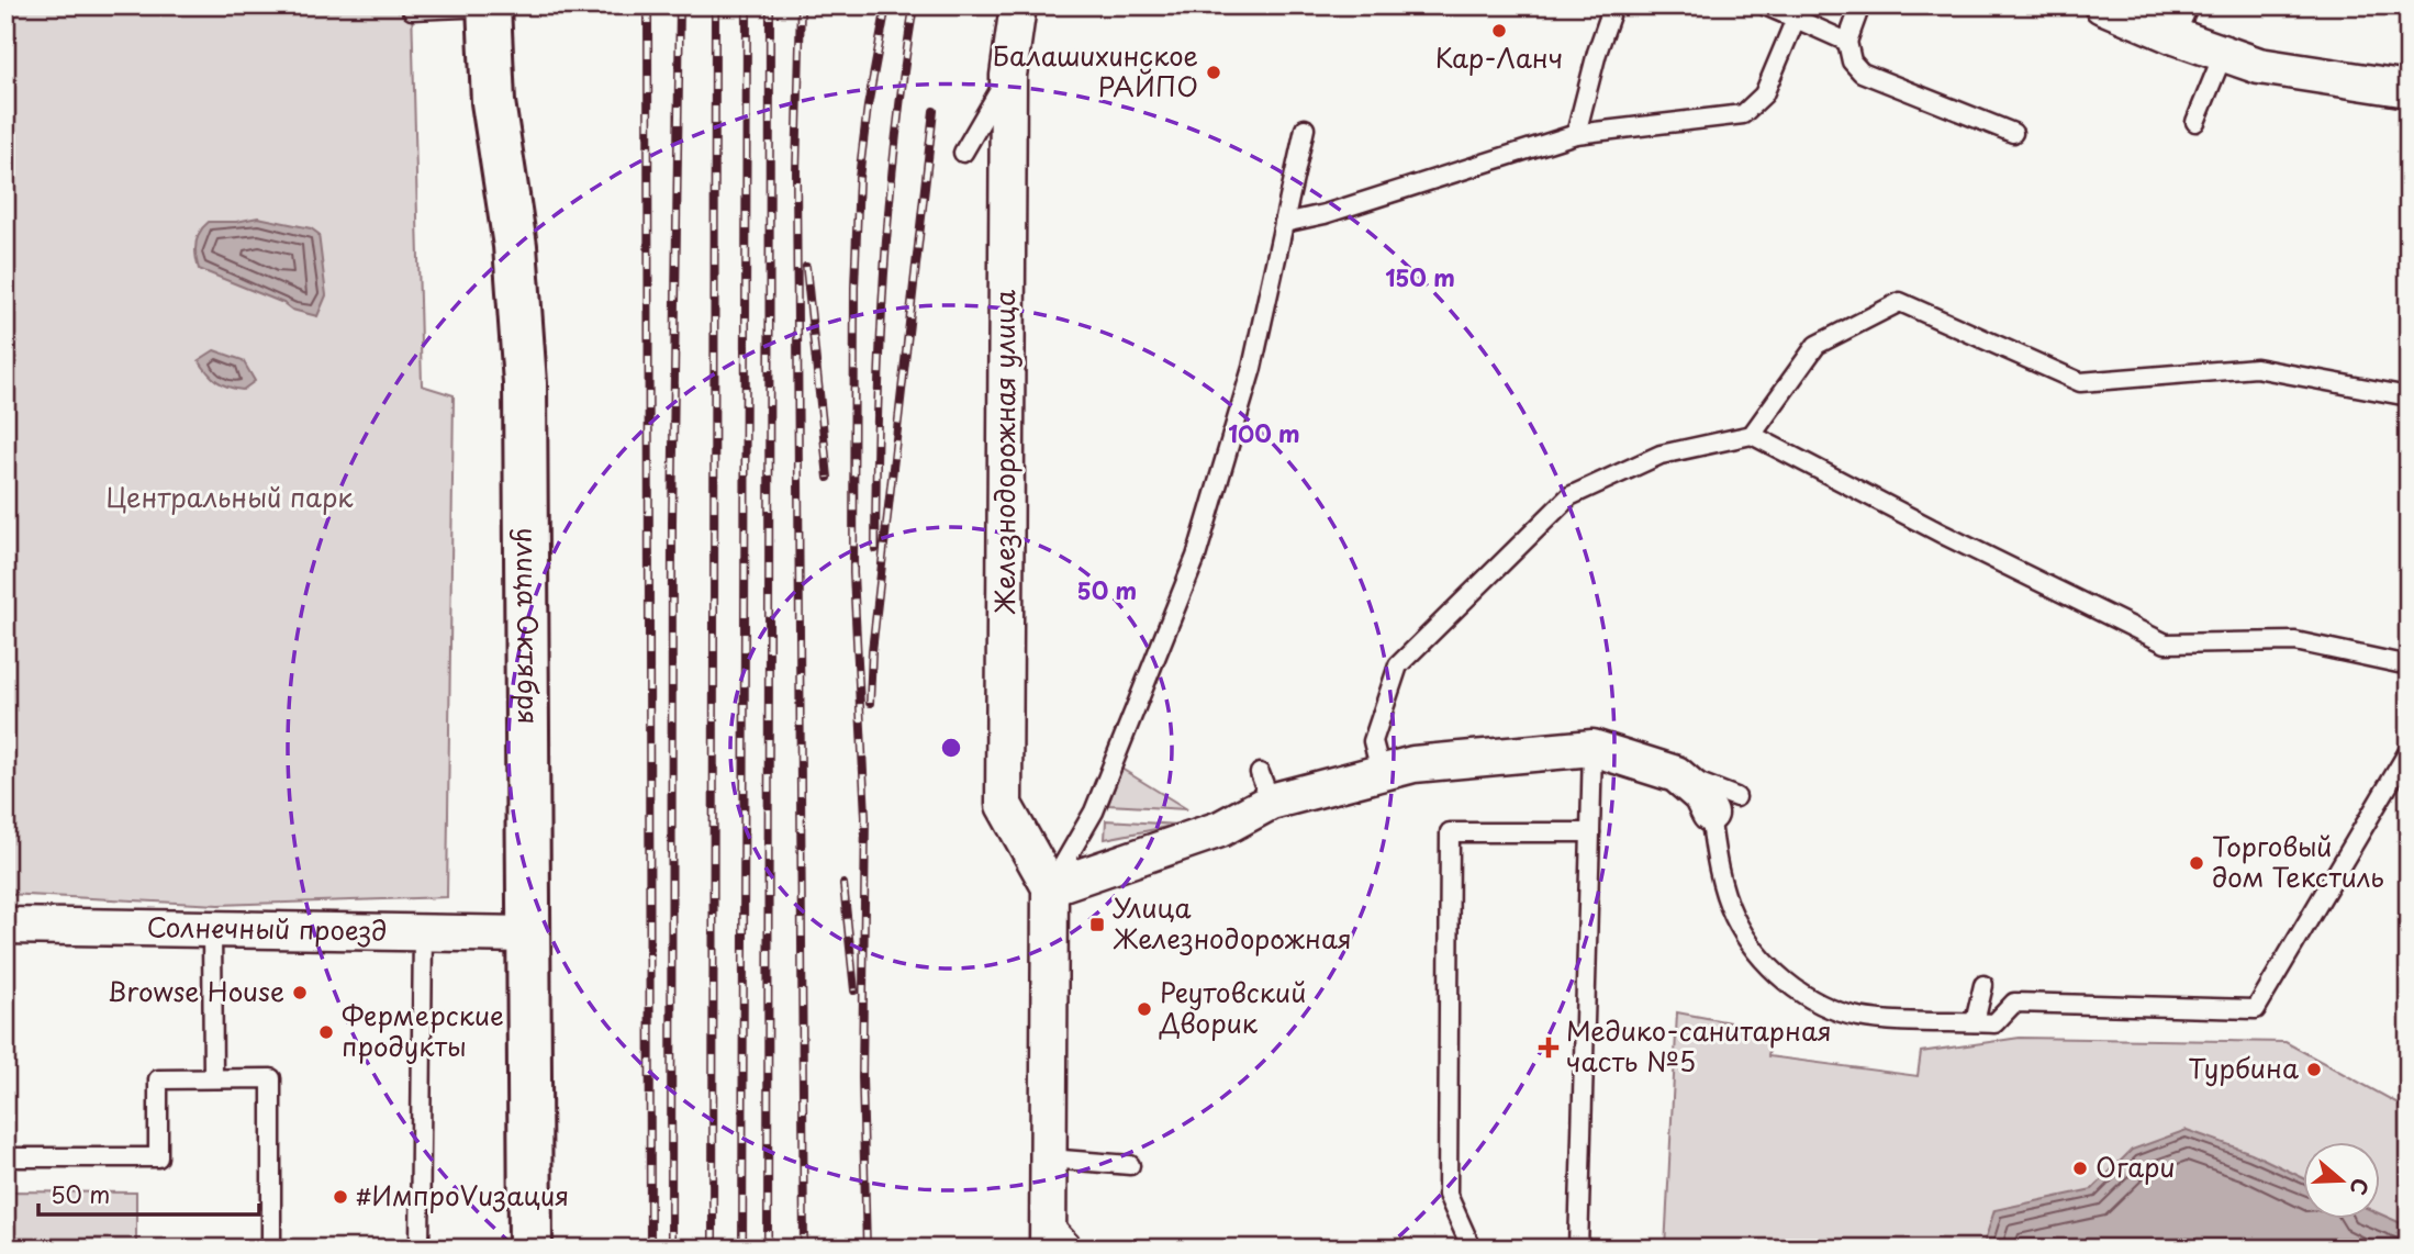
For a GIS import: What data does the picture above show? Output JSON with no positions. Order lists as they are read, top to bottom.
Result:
{
  "streets": {
    "street": ["Железнодорожная улица", "улица Октября", "Солнечный проезд"]
  },
  "crossings": [
    ["улица Октября", "Солнечный проезд"]
  ],
  "parks": ["Центральный парк"],
  "places": {
    "other": [
      "Кар-Ланч",
      "Балашихинское РАЙПО",
      "Торговый дом Текстиль",
      "Browse House",
      "Реутовский Дворик",
      "Фермерские продукты",
      "Турбина",
      "Огари",
      "#ИмпроVизация"
    ],
    "transit": ["Улица Железнодорожная"],
    "health": ["Медико-санитарная часть №5"]
  },
  "scale_bar": "50 m",
  "north": "right",
  "rings": ["150 m", "100 m", "50 m"]
}
